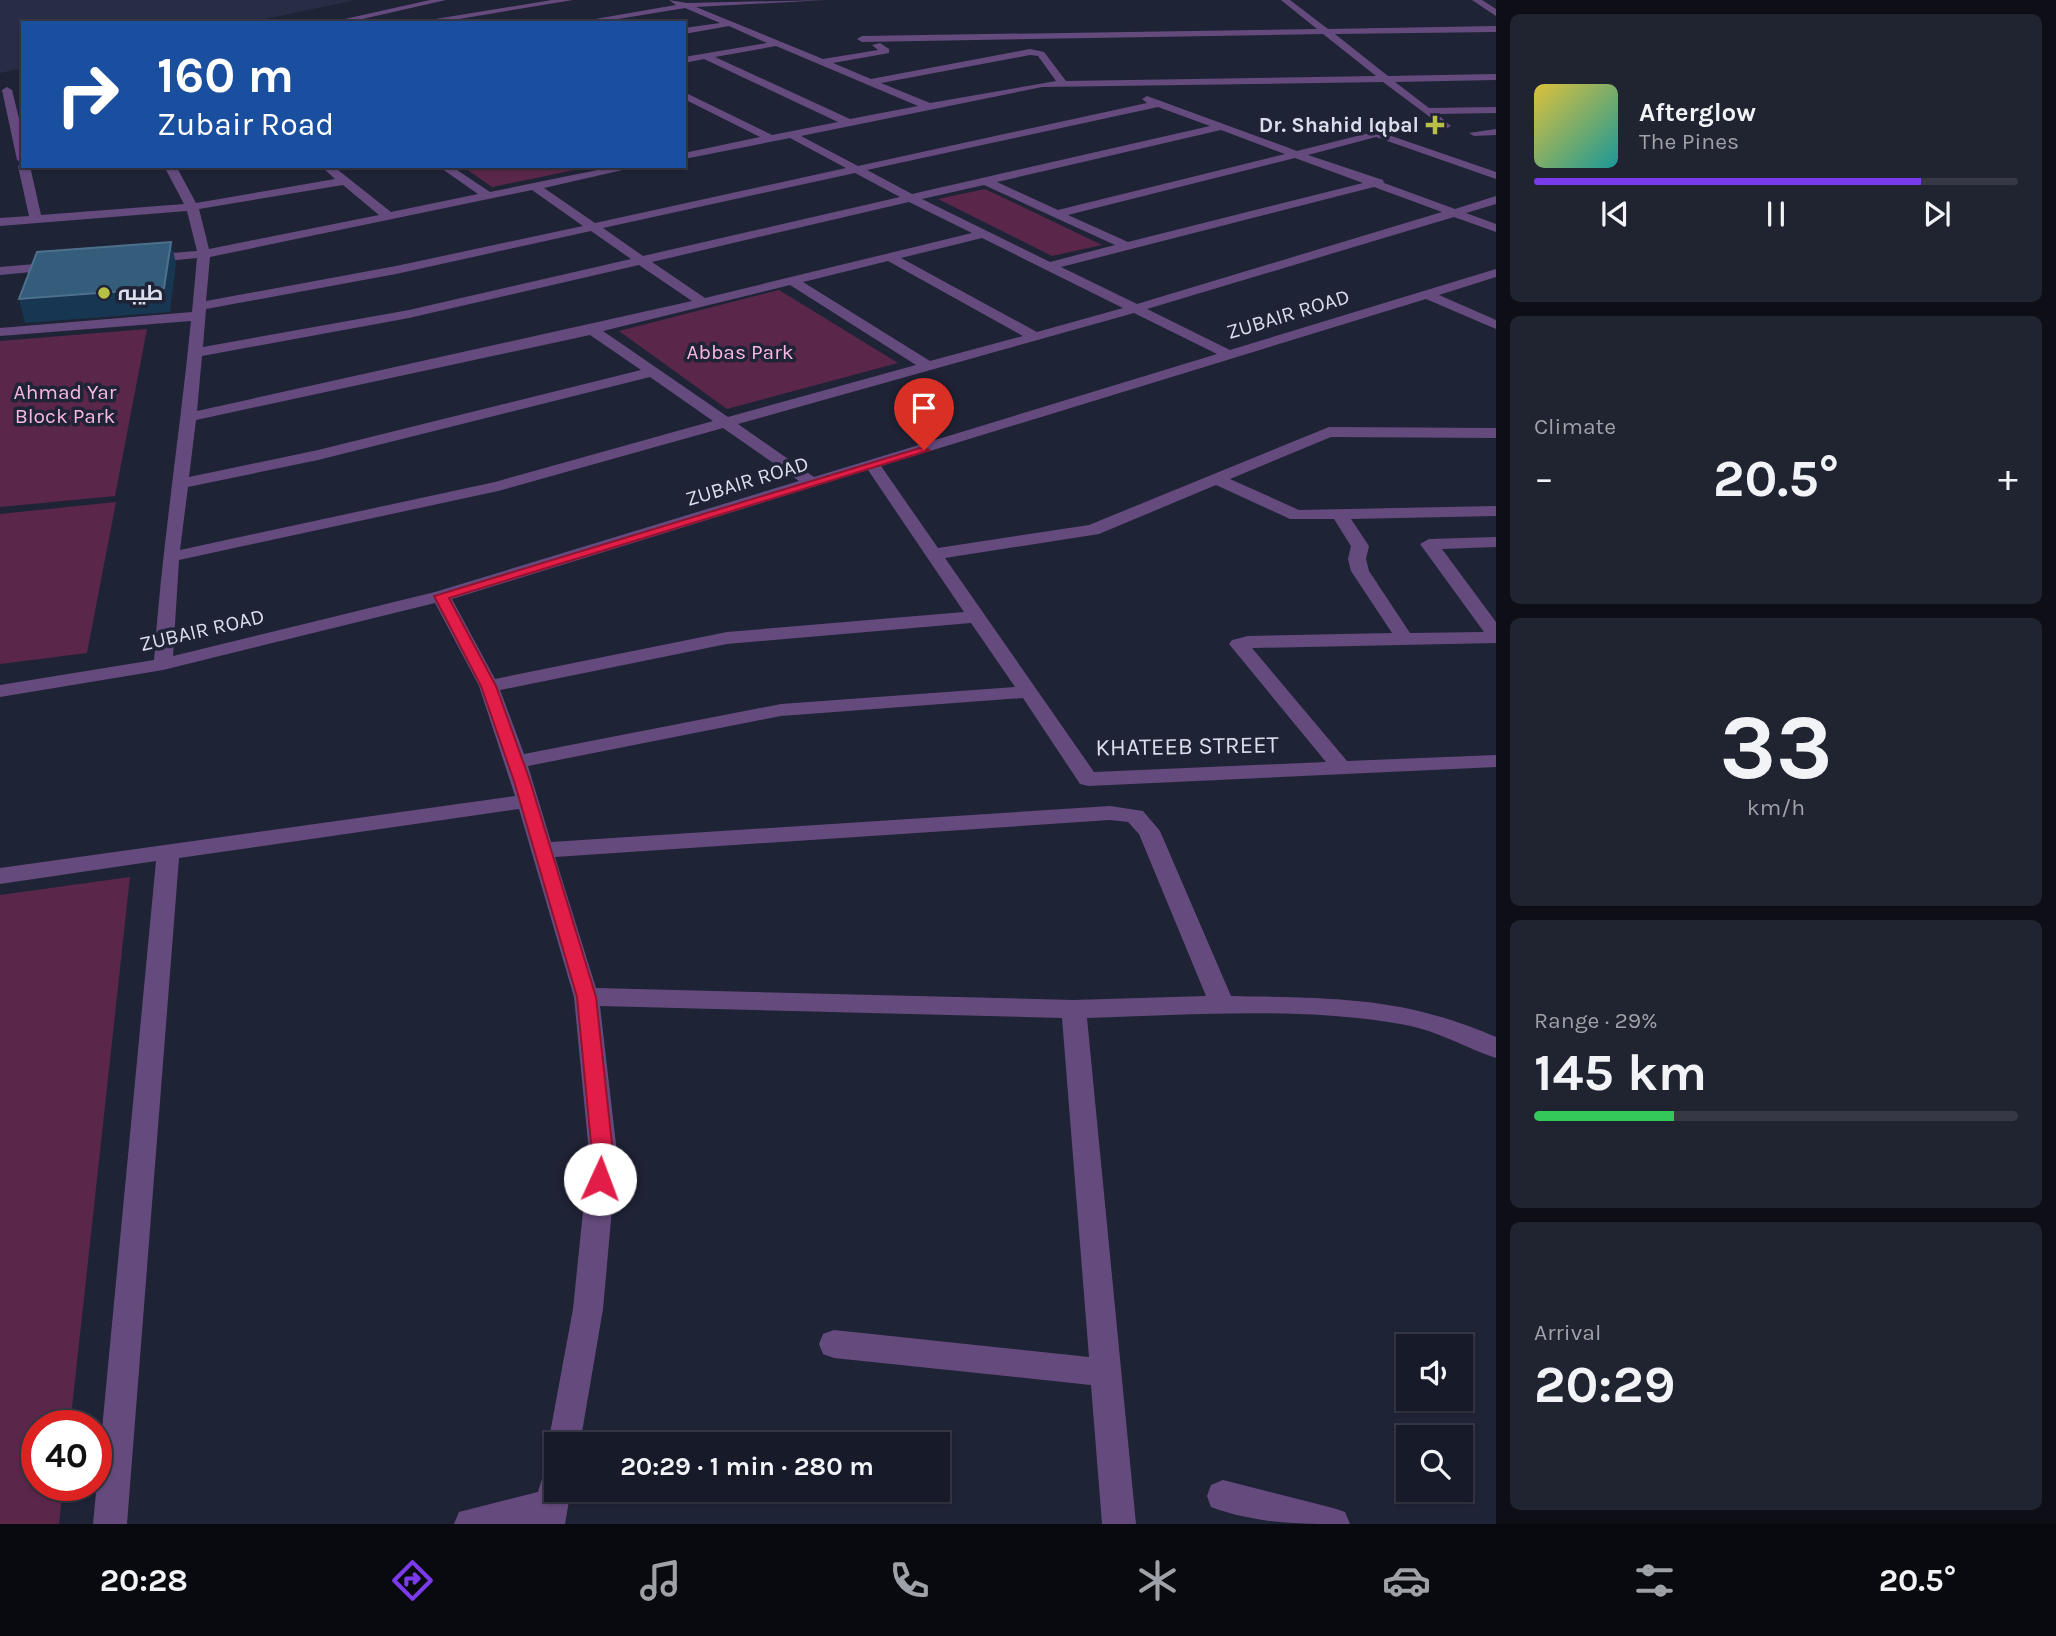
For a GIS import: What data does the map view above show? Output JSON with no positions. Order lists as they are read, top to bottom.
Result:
{
  "streets": {
    "street": ["ZUBAIR ROAD", "KHATEEB STREET"]
  },
  "crossings": [
    ["ZUBAIR ROAD", "KHATEEB STREET"]
  ],
  "parks": ["Abbas Park", "Ahmad Yar Block Park"],
  "places": {
    "health": ["Dr. Shahid Iqbal"],
    "other": ["طیبہ"]
  },
  "page": {
    "turn": ["160 m", "Zubair Road"],
    "song": ["Afterglow", "The Pines"],
    "tile": [
      "Climate",
      ["33", "km/h"],
      ["Range · 29%", "145 km"],
      ["Arrival", "20:29"]
    ],
    "heat": ["−", "20.5°", "+"],
    "limit": "40",
    "trip": "20:29 · 1 min · 280 m",
    "tabs": ["20:28", "20.5°"]
  }
}
